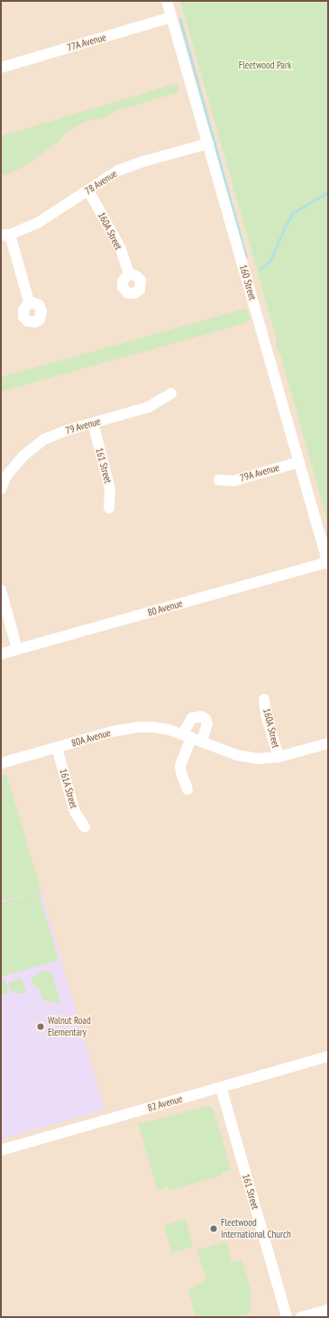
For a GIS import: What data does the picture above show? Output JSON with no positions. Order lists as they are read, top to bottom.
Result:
{
  "streets": {
    "street": [
      "77A Avenue",
      "78 Avenue",
      "160A Street",
      "160 Street",
      "79 Avenue",
      "161 Street",
      "79A Avenue",
      "80 Avenue",
      "80A Avenue",
      "161A Street",
      "82 Avenue"
    ]
  },
  "crossings": [
    ["77A Avenue", "160 Street"],
    ["78 Avenue", "160A Street"],
    ["78 Avenue", "160 Street"],
    ["160A Street", "80A Avenue"],
    ["160 Street", "79A Avenue"],
    ["160 Street", "80 Avenue"],
    ["79 Avenue", "161 Street"],
    ["161 Street", "82 Avenue"],
    ["80A Avenue", "161A Street"]
  ],
  "parks": ["Fleetwood Park"],
  "places": ["Walnut Road Elementary", "Fleetwood International Church"]
}
